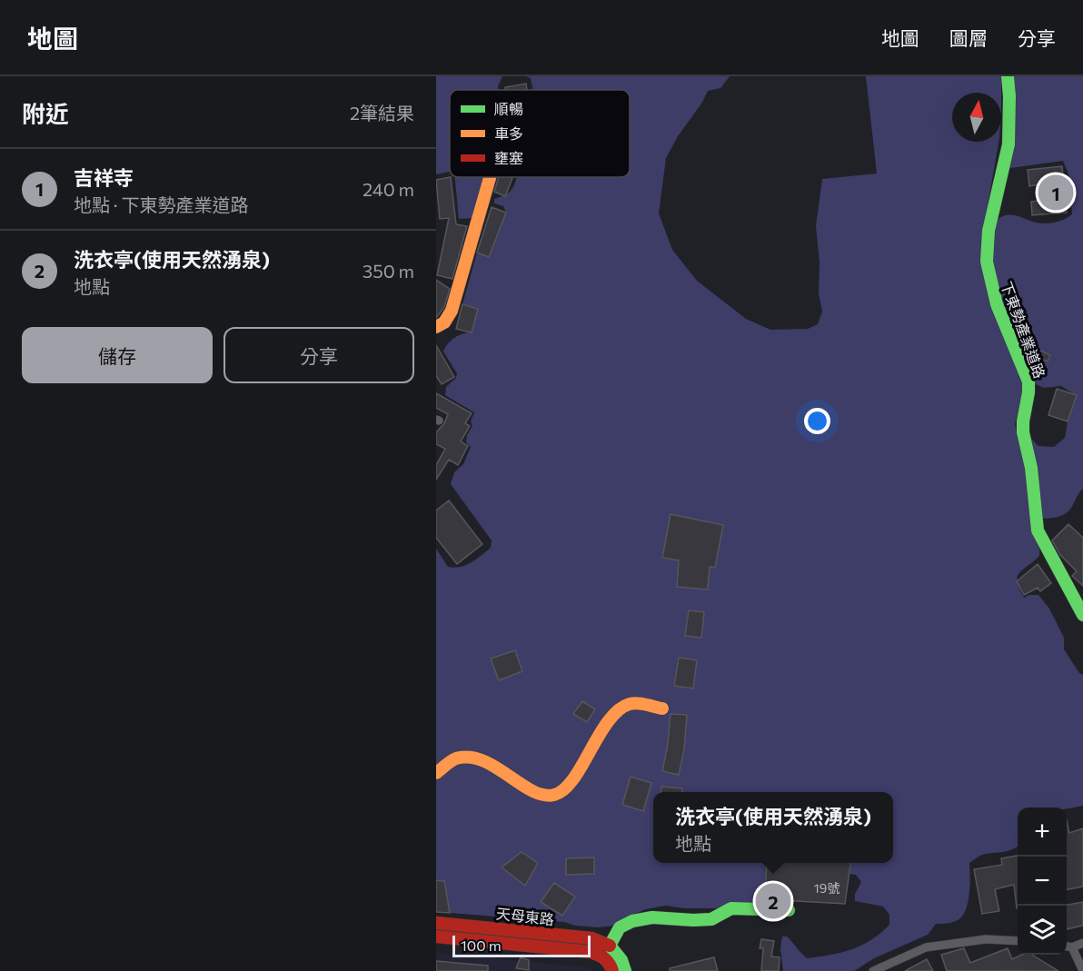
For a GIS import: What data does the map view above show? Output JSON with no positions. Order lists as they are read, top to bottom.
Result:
{
  "streets": {
    "street": ["下東勢產業道路", "天母東路"]
  },
  "house_numbers": ["19號"],
  "legend": ["順暢", "車多", "壅塞"],
  "scale_bar": "100 m",
  "north": "top",
  "page": {
    "header": "地圖",
    "nav": ["地圖", "圖層", "分享"],
    "heading": ["附近", "2筆結果"],
    "list": [
      {
        "mark": "1",
        "name": "吉祥寺",
        "note": "地點 · 下東勢產業道路",
        "value": "240 m"
      },
      {
        "mark": "2",
        "name": "洗衣亭(使用天然湧泉)",
        "note": "地點",
        "value": "350 m"
      }
    ],
    "pins": ["1", "2"],
    "buttons": ["儲存", "分享"],
    "popup": ["洗衣亭(使用天然湧泉)", "地點"],
    "map_buttons": ["+", "−"],
    "scale": "100 m"
  }
}
